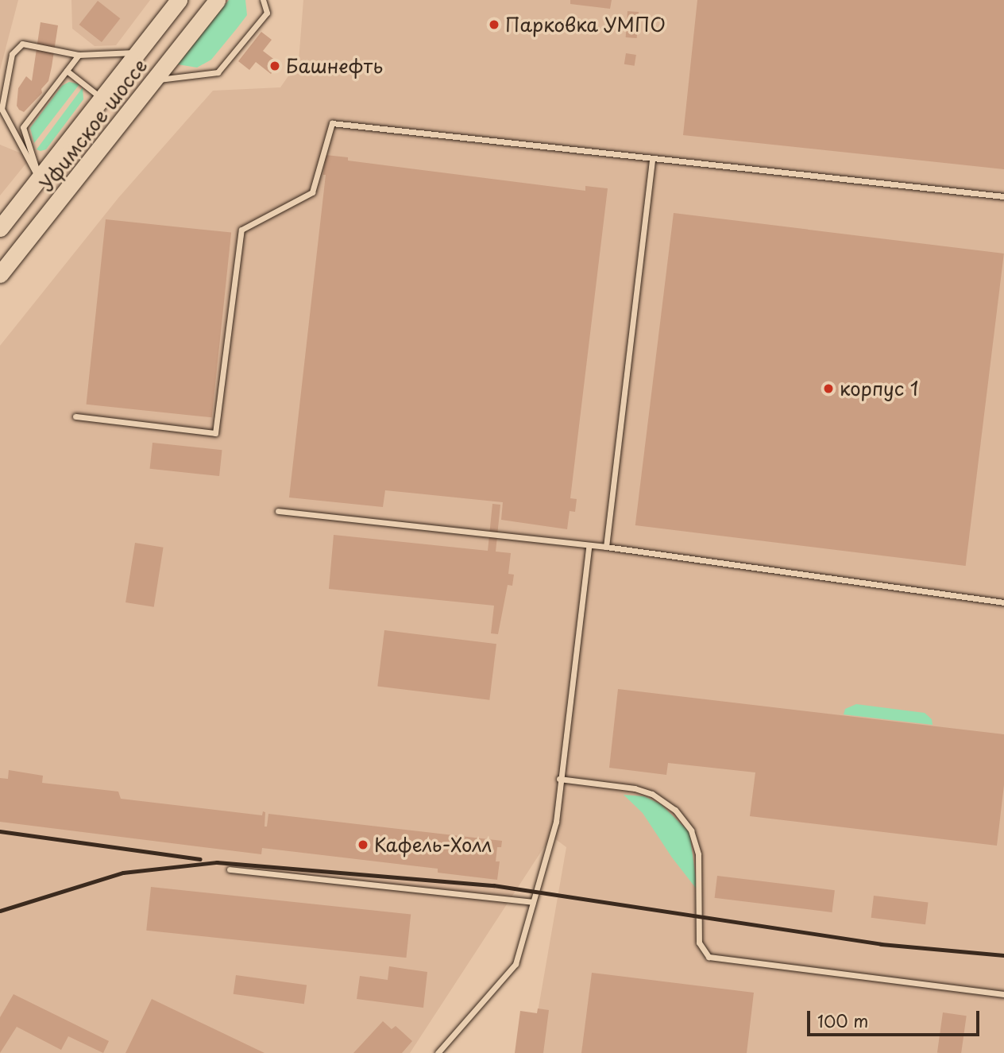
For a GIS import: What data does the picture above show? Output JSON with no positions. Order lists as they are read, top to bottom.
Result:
{
  "streets": {
    "main road": ["Уфимское шоссе"]
  },
  "places": [
    "Парковка УМПО",
    "Башнефть",
    "корпус 1",
    "Кафель-Холл"
  ],
  "scale_bar": "100 m"
}
